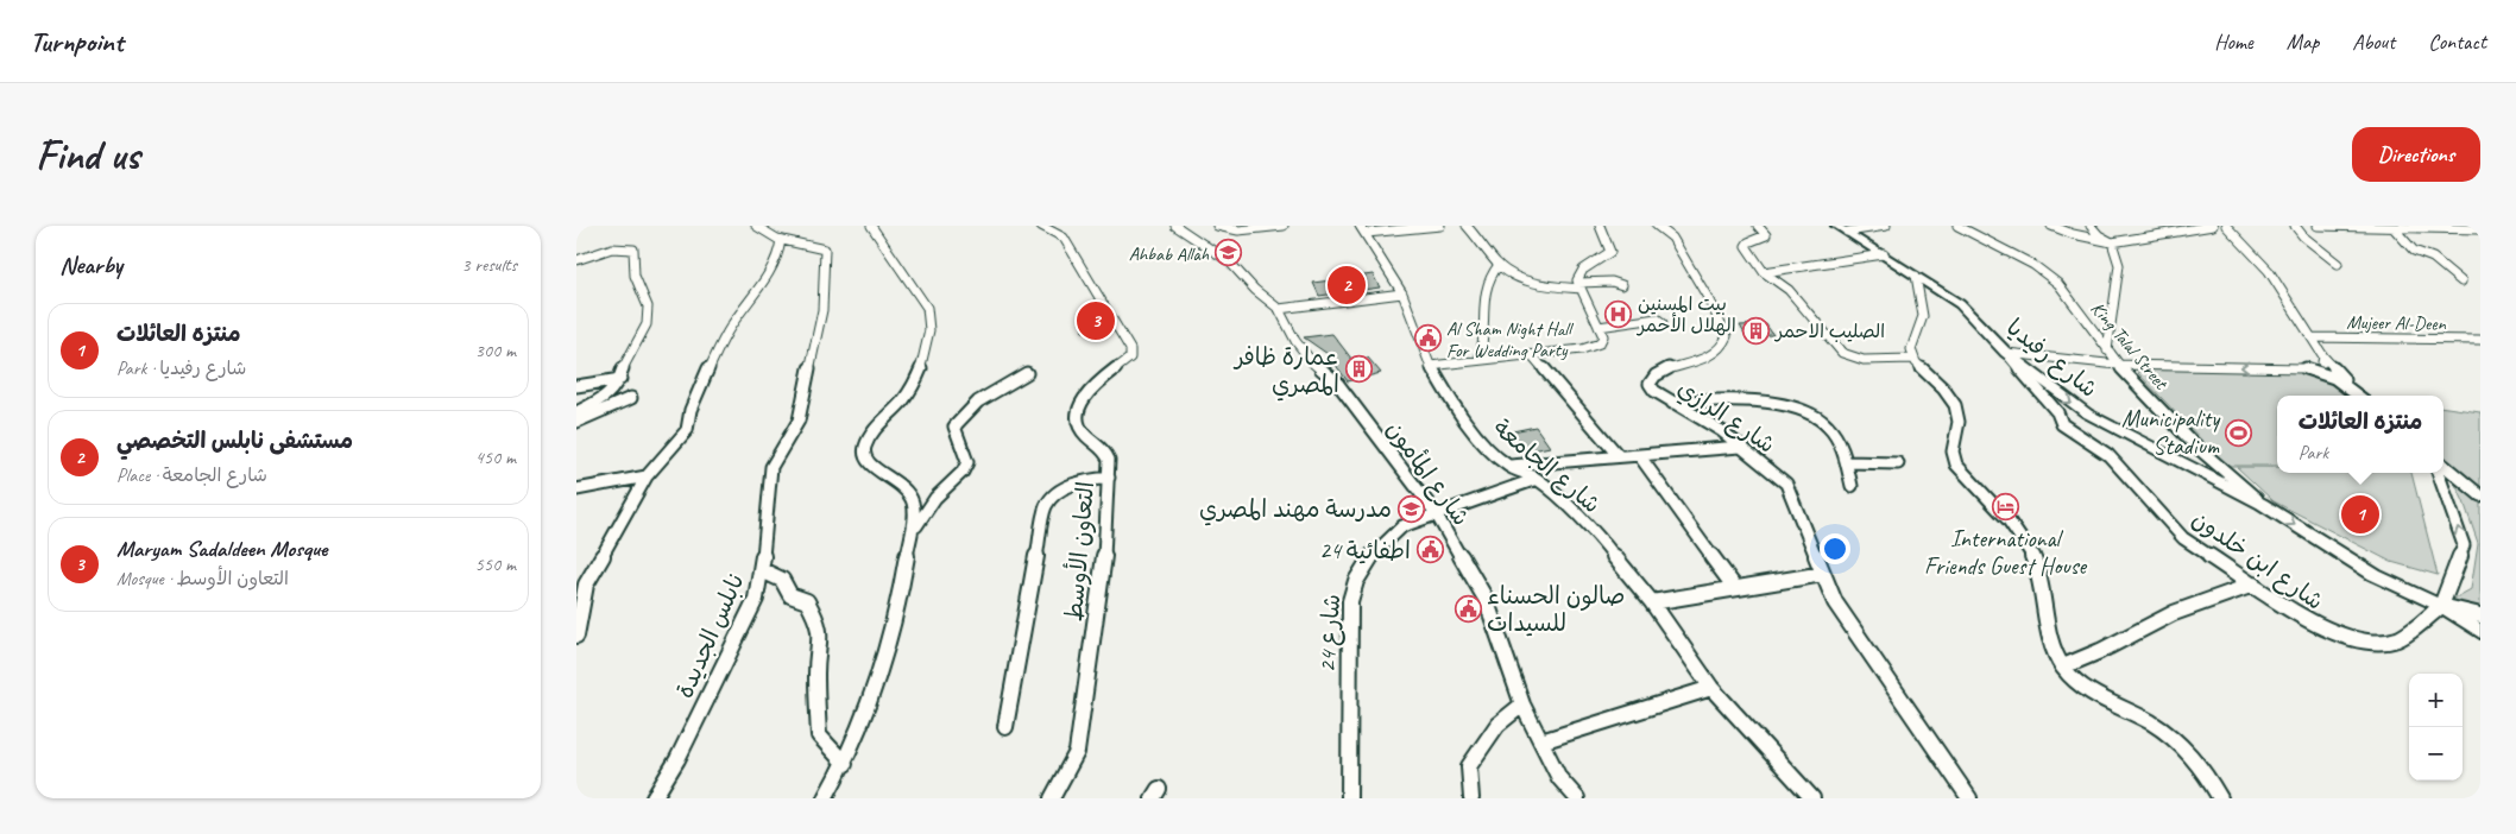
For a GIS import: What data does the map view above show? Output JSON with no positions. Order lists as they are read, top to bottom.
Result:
{
  "streets": {
    "main road": ["شارع رفيديا"],
    "street": [
      "Mujeer Al-Deen",
      "King Talal Street",
      "شارع الرازي",
      "شارع الجامعة",
      "شارع المأمون",
      "التعاون الأوسط",
      "شارع ابن خلدون",
      "شارع 24",
      "نابلس الجديدة"
    ]
  },
  "crossings": [
    ["King Talal Street", "شارع رفيديا"],
    ["شارع رفيديا", "شارع ابن خلدون"],
    ["شارع الجامعة", "شارع 24"],
    ["شارع المأمون", "شارع 24"]
  ],
  "one_way": ["شارع رفيديا"],
  "places": {
    "school or university": ["Ahbab Allah", "مدرسة مهند المصري"],
    "hospital": ["بيت المسنين الهلال الأحمر"],
    "building": ["الصليب الاحمر", "عمارة ظافر المصري"],
    "public building": ["Al Sham Night Hall For Wedding Party", "اطفائية 24", "صالون الحسناء للسيدات"],
    "sports": ["Municipality Stadium"],
    "hotel": ["International Friends Guest House"]
  },
  "page": {
    "header": "Turnpoint",
    "nav": [
      "Home",
      "Map",
      "About",
      "Contact"
    ],
    "buttons": "Directions",
    "title": "Find us",
    "heading": ["Nearby", "3 results"],
    "pins": ["2", "3", "1"],
    "list": [
      {
        "mark": "1",
        "name": "منتزه العائلات",
        "note": "Park · شارع رفيديا",
        "value": "300 m"
      },
      {
        "mark": "2",
        "name": "مستشفى نابلس التخصصي",
        "note": "Place · شارع الجامعة",
        "value": "450 m"
      },
      {
        "mark": "3",
        "name": "Maryam Sadaldeen Mosque",
        "note": "Mosque · التعاون الأوسط",
        "value": "550 m"
      }
    ],
    "popup": ["منتزه العائلات", "Park"],
    "map_buttons": ["+", "−"]
  }
}
